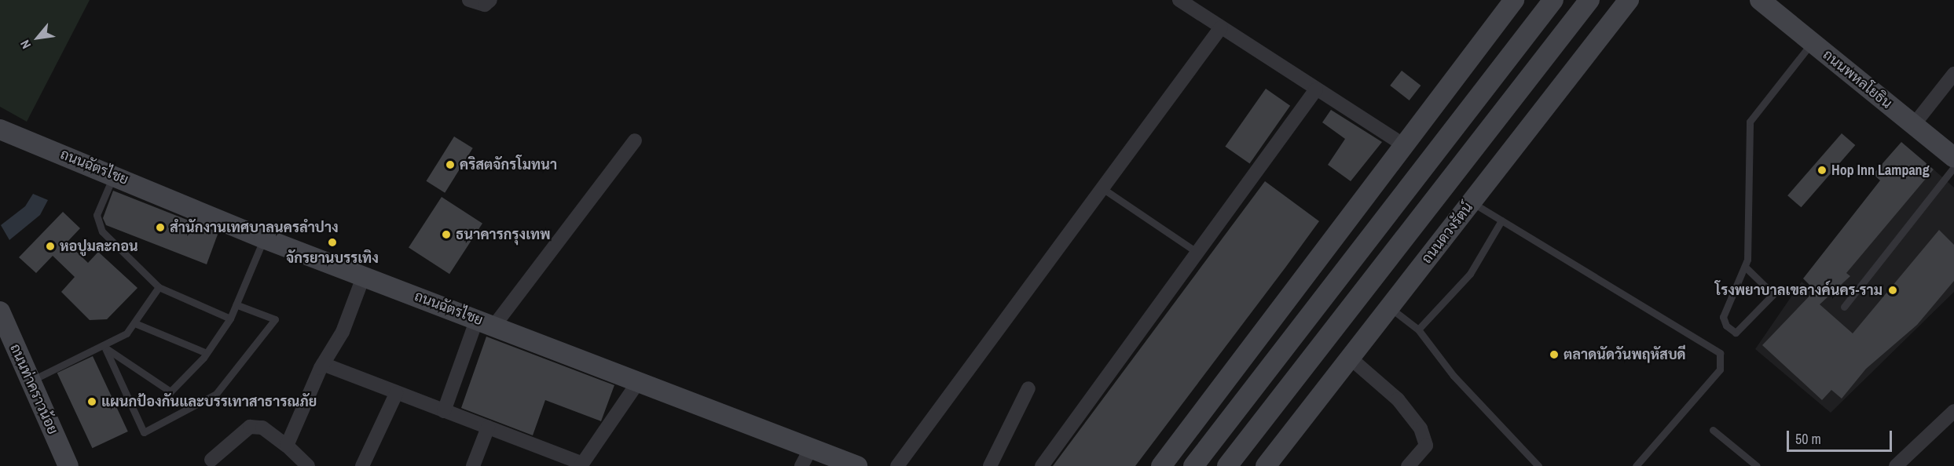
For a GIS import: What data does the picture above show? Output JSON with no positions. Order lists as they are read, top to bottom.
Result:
{
  "streets": {
    "main road": [
      "ถนนพหลโยธิน",
      "ถนนฉัตรไชย",
      "ถนนดวงรัตน์",
      "ถนนท่าคราวน้อย"
    ]
  },
  "places": [
    "คริสตจักรโมทนา",
    "Hop Inn Lampang",
    "สำนักงานเทศบาลนครลำปาง",
    "ธนาคารกรุงเทพ",
    "จักรยานบรรเทิง",
    "หอปูมละกอน",
    "โรงพยาบาลเขลางค์นคร-ราม",
    "ตลาดนัดวันพฤหัสบดี",
    "แผนกป้องกันและบรรเทาสาธารณภัย"
  ],
  "scale_bar": "50 m",
  "north": "bottom left"
}
